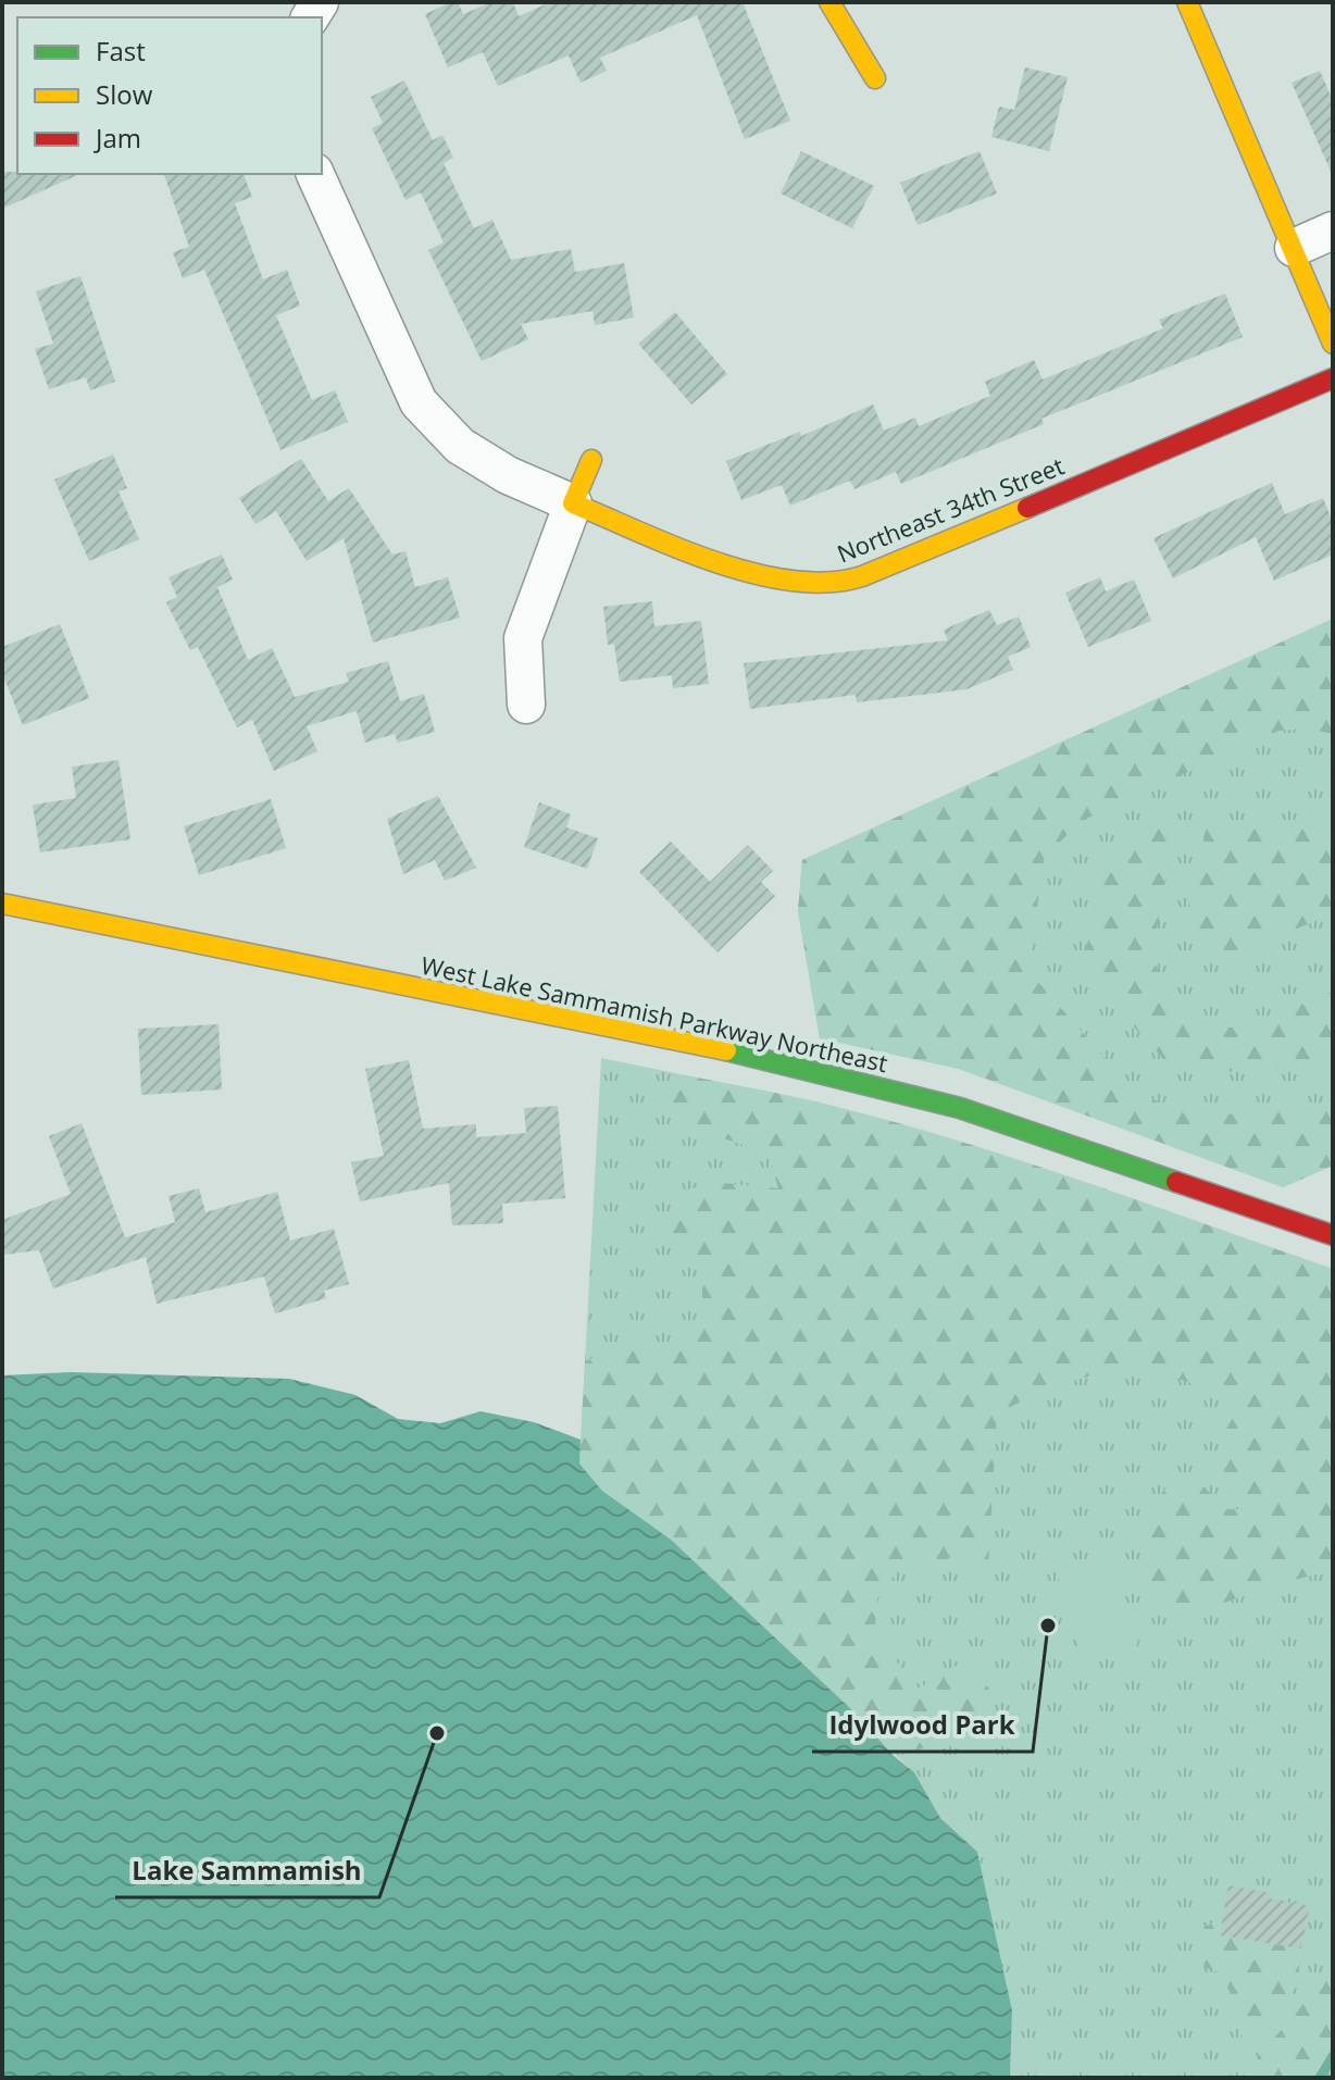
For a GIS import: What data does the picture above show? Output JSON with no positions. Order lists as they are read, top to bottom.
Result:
{
  "streets": {
    "main road": ["Northeast 34th Street", "West Lake Sammamish Parkway Northeast"]
  },
  "places": ["Idylwood Park", "Lake Sammamish"],
  "legend": ["Fast", "Slow", "Jam"]
}
